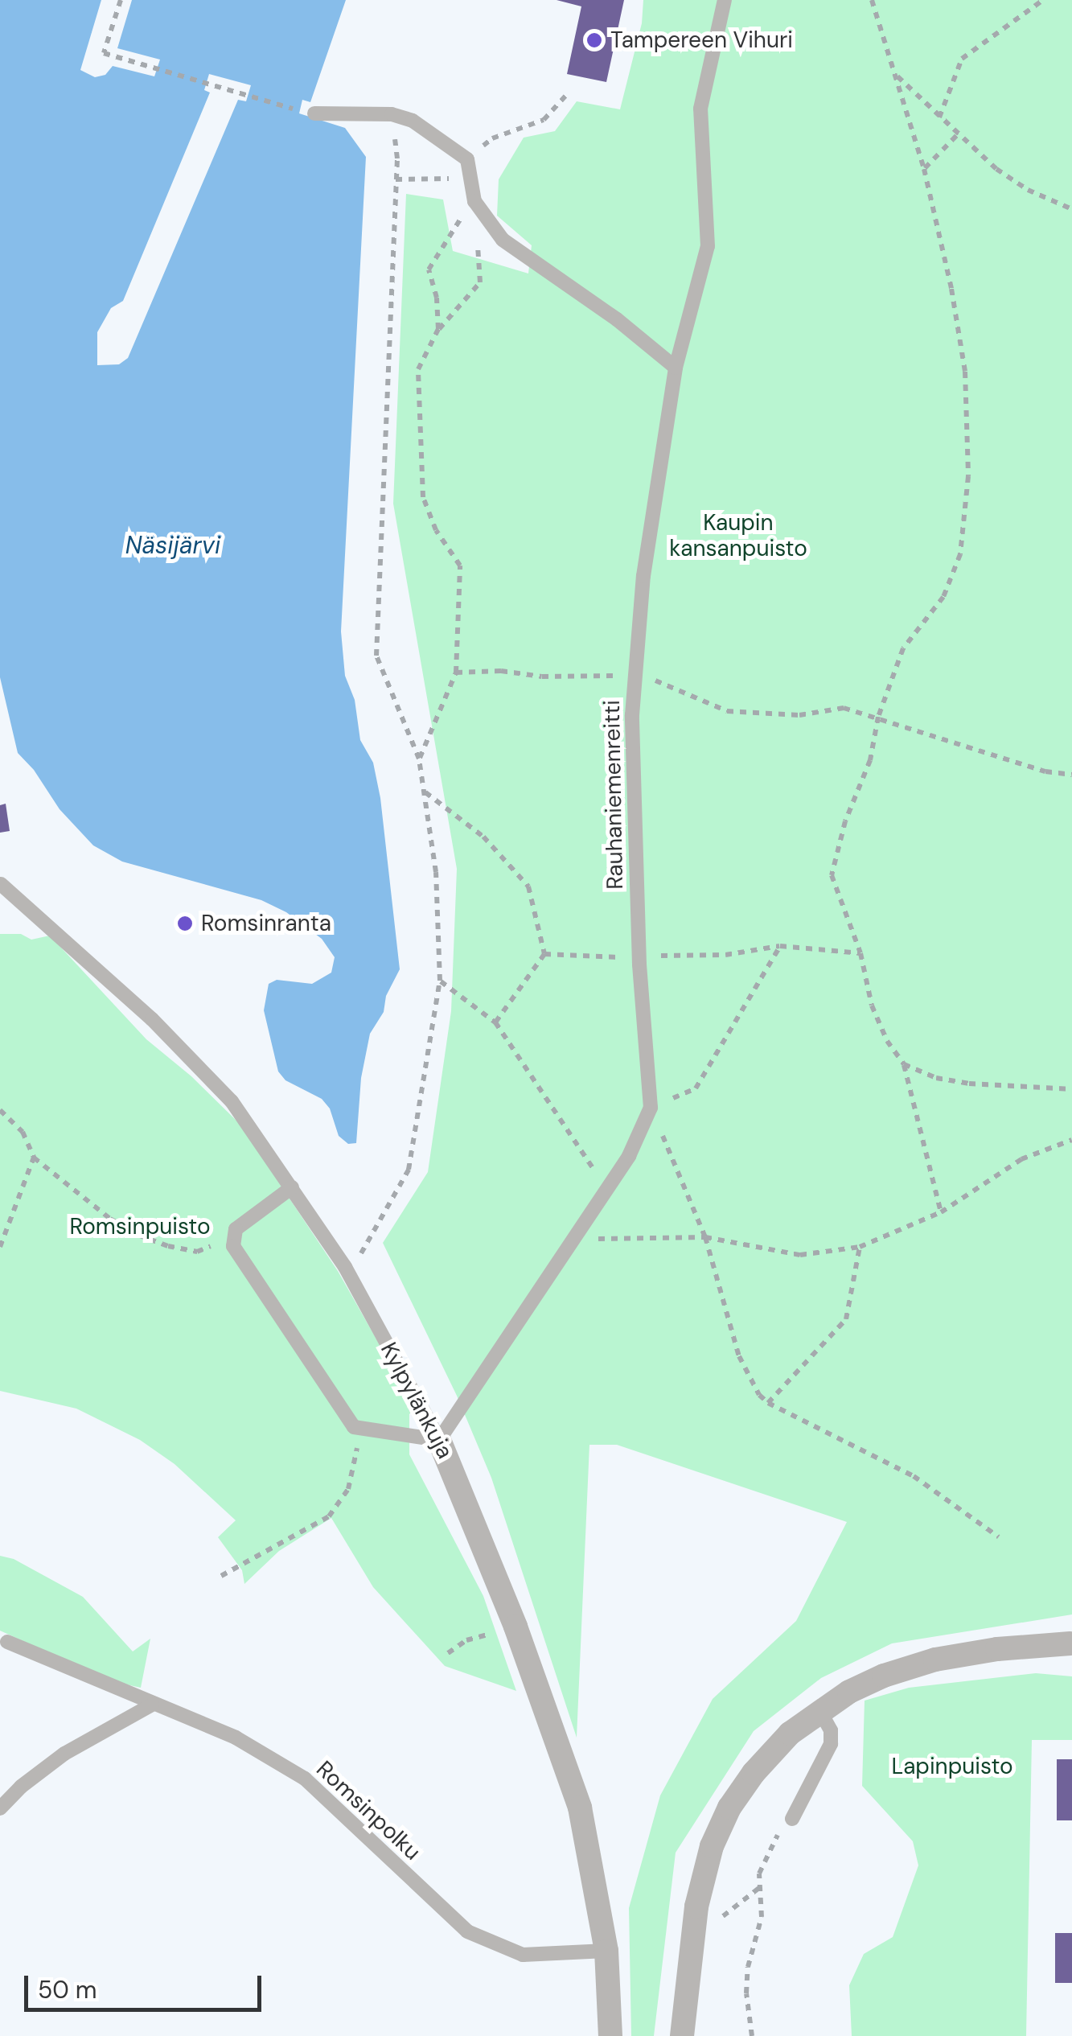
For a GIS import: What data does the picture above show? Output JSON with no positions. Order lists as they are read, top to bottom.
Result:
{
  "streets": {
    "street": ["Kylpylänkuja"],
    "lane": ["Rauhaniemenreitti", "Romsinpolku"]
  },
  "crossings": [
    ["Rauhaniemenreitti", "Kylpylänkuja"],
    ["Kylpylänkuja", "Romsinpolku"]
  ],
  "water": ["Näsijärvi"],
  "parks": ["Kaupin kansanpuisto", "Romsinpuisto", "Lapinpuisto"],
  "places": ["Tampereen Vihuri", "Romsinranta"],
  "scale_bar": "50 m"
}
